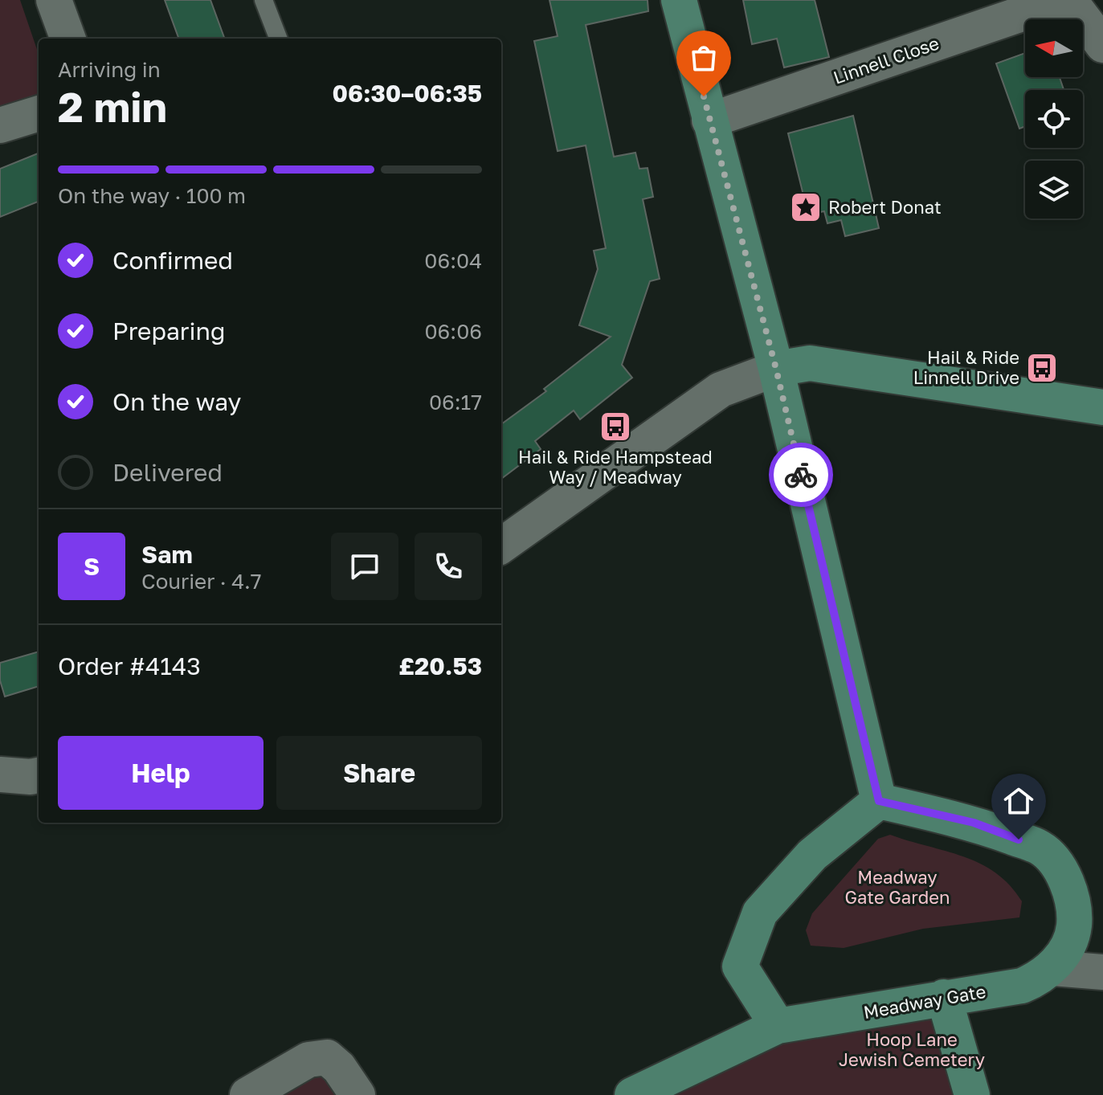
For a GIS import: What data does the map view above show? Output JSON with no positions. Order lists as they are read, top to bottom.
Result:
{
  "streets": {
    "street": ["Linnell Close", "Meadway Gate"]
  },
  "parks": ["Meadway Gate Garden", "Hoop Lane Jewish Cemetery"],
  "places": {
    "place": ["Robert Donat"],
    "bus stop": ["Hail & Ride Linnell Drive", "Hail & Ride Hampstead Way / Meadway"]
  },
  "north": "left",
  "page": {
    "heading": ["2 min", "Arriving in", "06:30–06:35"],
    "panel": [
      "Sam",
      "Courier · 4.7",
      "Order #4143",
      "£20.53"
    ],
    "bar": "On the way · 100 m",
    "list": [
      ["Confirmed", "06:04"],
      ["Preparing", "06:06"],
      ["On the way", "06:17"],
      "Delivered"
    ],
    "round": "S",
    "buttons": ["Help", "Share"]
  }
}
